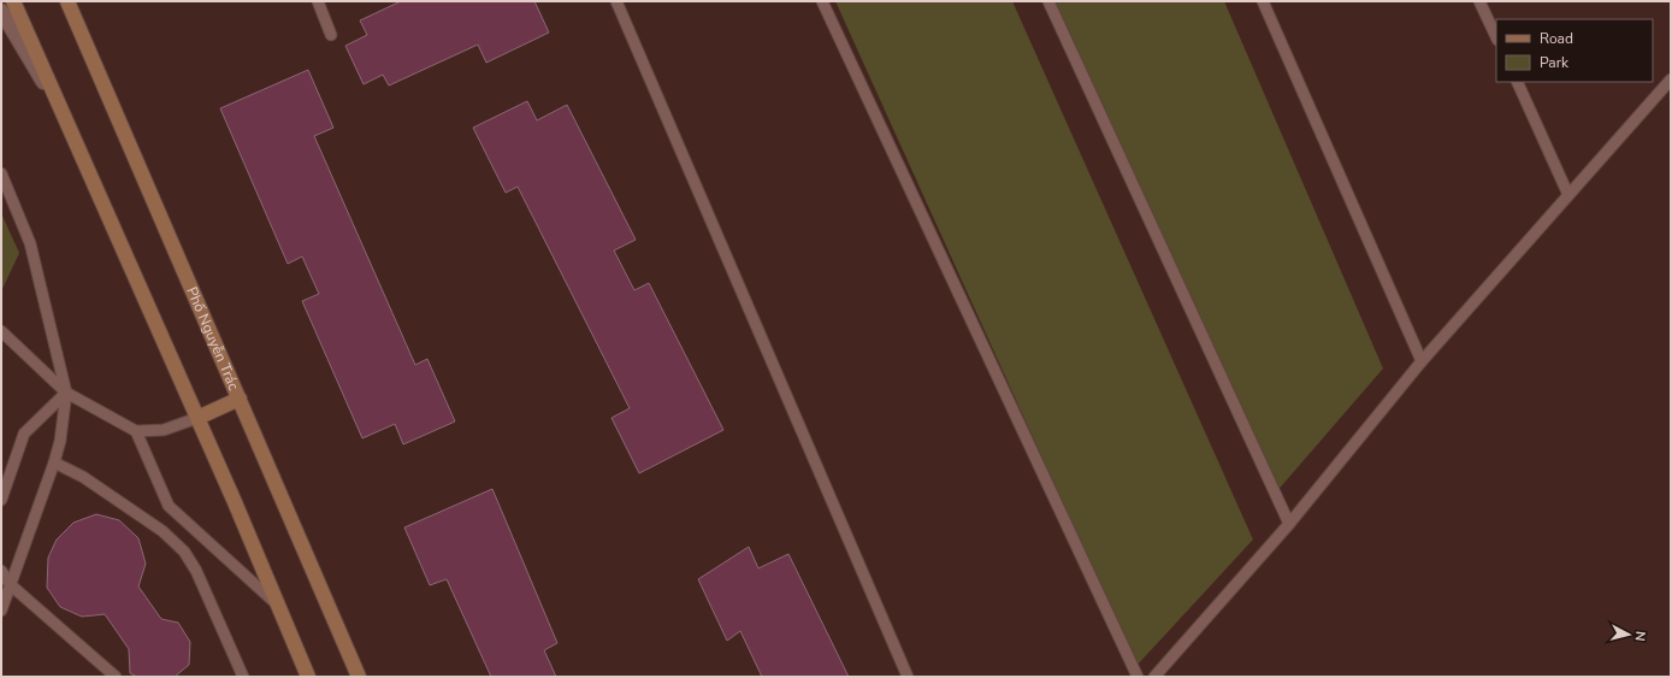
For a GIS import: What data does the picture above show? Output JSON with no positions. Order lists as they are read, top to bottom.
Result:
{
  "streets": {
    "main road": ["Phố Nguyễn Trác"]
  },
  "legend": ["Road", "Park"],
  "north": "right"
}
